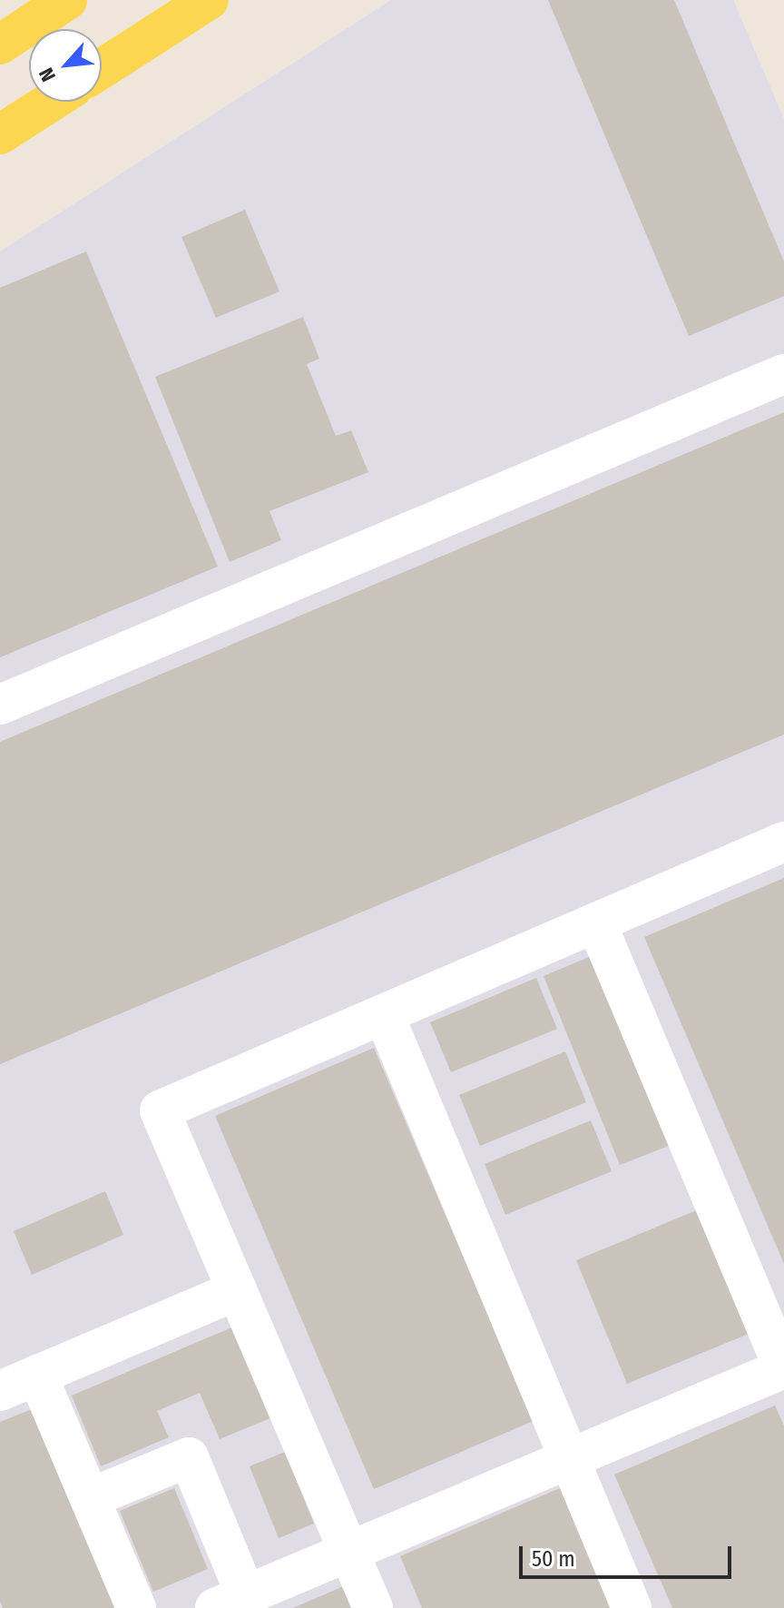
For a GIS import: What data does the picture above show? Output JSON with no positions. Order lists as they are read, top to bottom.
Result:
{
  "scale_bar": "50 m",
  "north": "bottom left"
}
